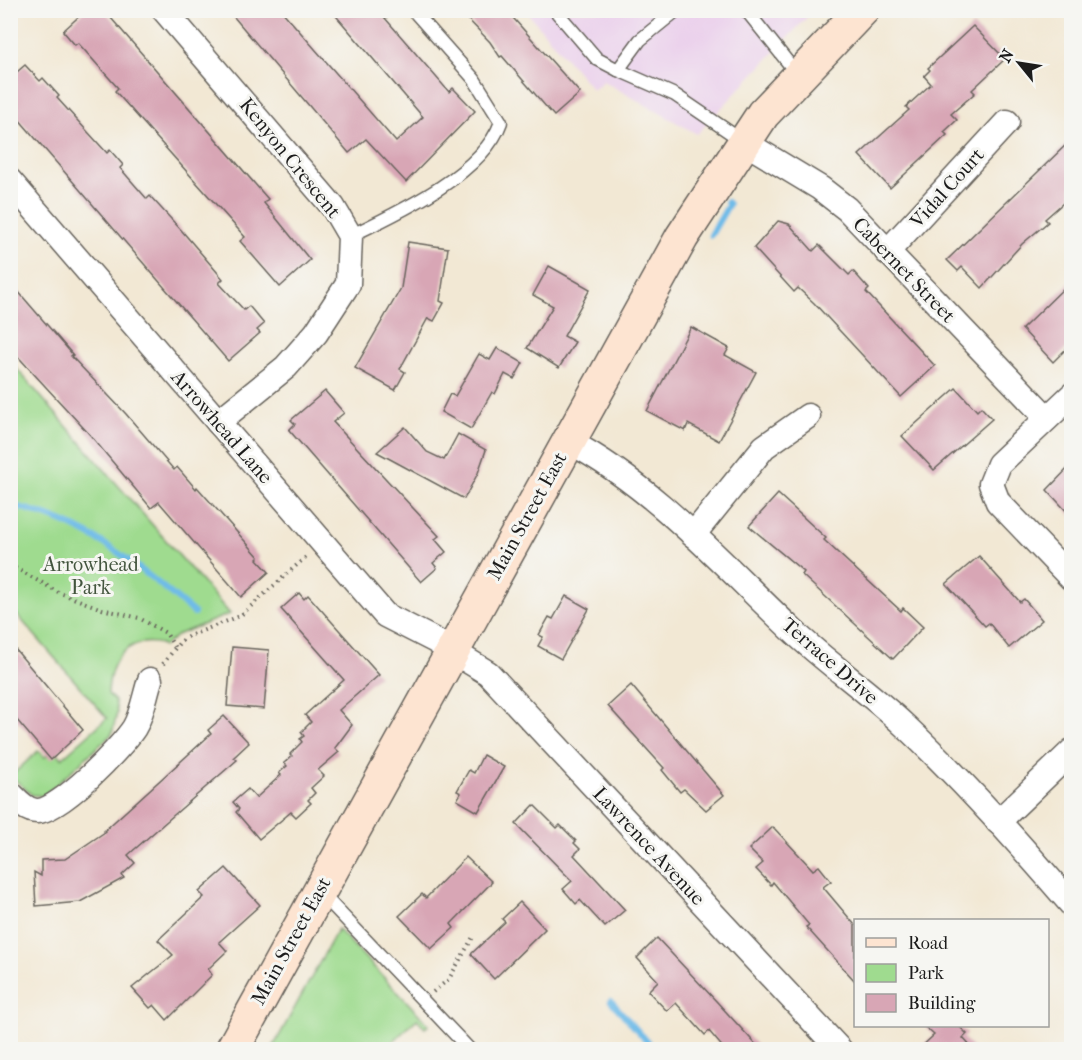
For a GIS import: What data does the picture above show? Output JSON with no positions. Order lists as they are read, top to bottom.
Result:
{
  "streets": {
    "main road": ["Main Street East"],
    "street": [
      "Kenyon Crescent",
      "Vidal Court",
      "Cabernet Street",
      "Arrowhead Lane",
      "Terrace Drive",
      "Lawrence Avenue"
    ]
  },
  "crossings": [
    ["Kenyon Crescent", "Arrowhead Lane"],
    ["Vidal Court", "Cabernet Street"],
    ["Cabernet Street", "Main Street East"],
    ["Arrowhead Lane", "Main Street East"],
    ["Arrowhead Lane", "Lawrence Avenue"],
    ["Main Street East", "Terrace Drive"],
    ["Main Street East", "Lawrence Avenue"]
  ],
  "parks": ["Arrowhead Park"],
  "legend": ["Road", "Park", "Building"],
  "north": "top left"
}
